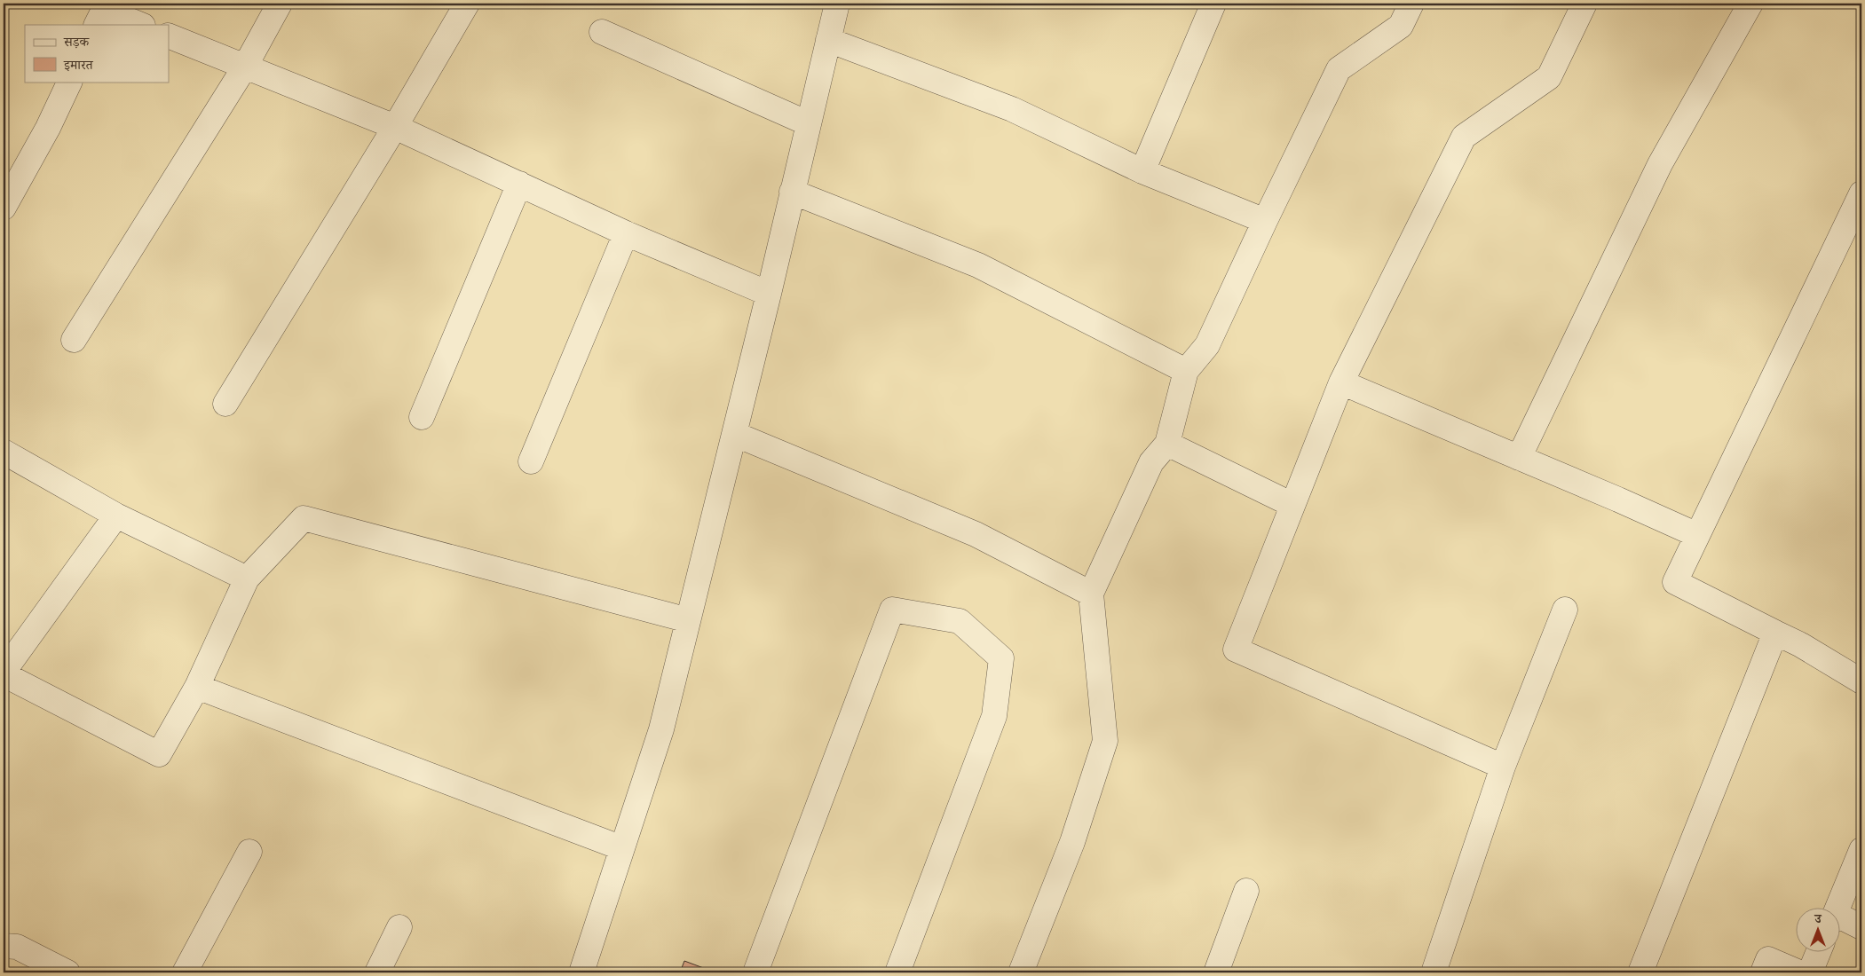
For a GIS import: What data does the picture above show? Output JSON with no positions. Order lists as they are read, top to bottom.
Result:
{
  "legend": ["सड़क", "इमारत"],
  "north": "top"
}
